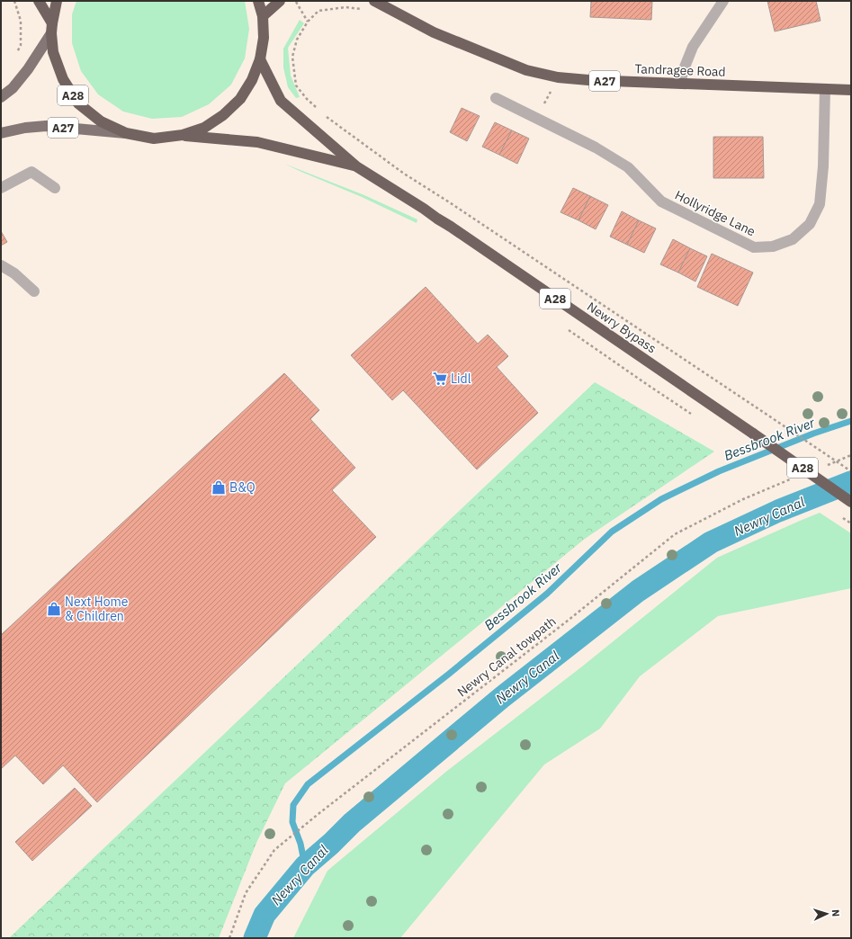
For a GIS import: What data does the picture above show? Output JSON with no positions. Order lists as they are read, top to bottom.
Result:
{
  "streets": {
    "highway": [
      "Tandragee Road",
      "A27",
      "A28",
      "Newry Bypass"
    ],
    "street": ["Hollyridge Lane"],
    "path": ["Newry Canal towpath"]
  },
  "crossings": [
    ["Tandragee Road", "Hollyridge Lane"],
    ["A27", "A28"]
  ],
  "water": ["Bessbrook River", "Newry Canal"],
  "places": {
    "supermarket": ["Lidl"],
    "shop": ["B&Q", "Next Home & Children"]
  },
  "north": "right"
}
